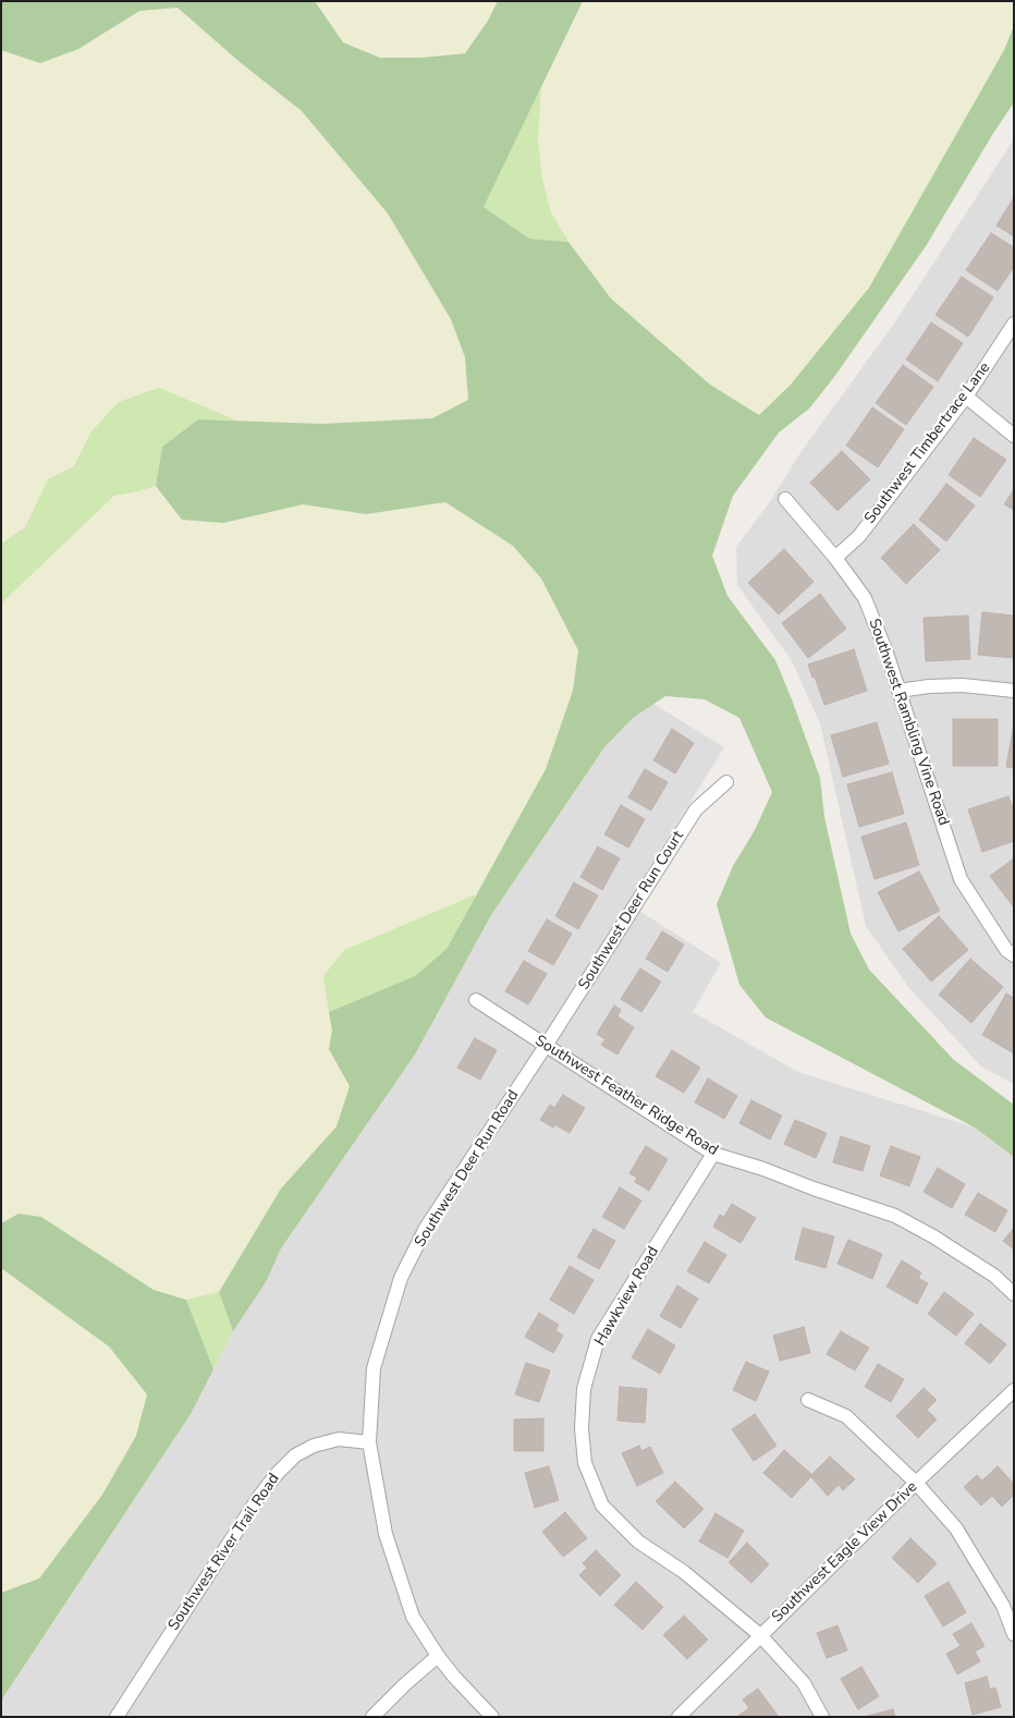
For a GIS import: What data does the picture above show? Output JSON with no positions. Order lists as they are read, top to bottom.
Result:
{
  "streets": {
    "street": [
      "Southwest Timbertrace Lane",
      "Southwest Rambling Vine Road",
      "Southwest Deer Run Court",
      "Southwest Feather Ridge Road",
      "Southwest Deer Run Road",
      "Hawkview Road",
      "Southwest River Trail Road",
      "Southwest Eagle View Drive"
    ]
  },
  "crossings": [
    ["Southwest Timbertrace Lane", "Southwest Rambling Vine Road"],
    ["Southwest Deer Run Court", "Southwest Feather Ridge Road"],
    ["Southwest Deer Run Court", "Southwest Deer Run Road"],
    ["Southwest Feather Ridge Road", "Southwest Deer Run Road"],
    ["Southwest Feather Ridge Road", "Hawkview Road"],
    ["Southwest Deer Run Road", "Southwest River Trail Road"],
    ["Hawkview Road", "Southwest Eagle View Drive"]
  ]
}
